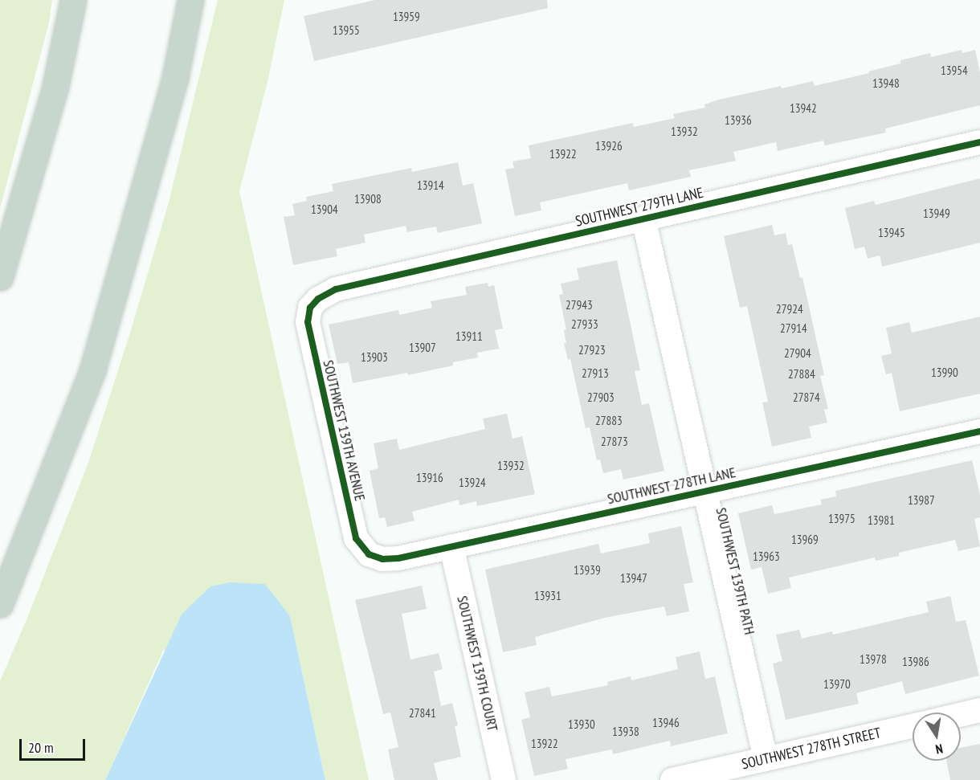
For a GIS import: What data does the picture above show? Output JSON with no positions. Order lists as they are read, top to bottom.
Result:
{
  "streets": {
    "street": [
      "SOUTHWEST 279TH LANE",
      "SOUTHWEST 139TH AVENUE",
      "SOUTHWEST 278TH LANE",
      "SOUTHWEST 139TH PATH",
      "SOUTHWEST 139TH COURT",
      "SOUTHWEST 278TH STREET"
    ]
  },
  "crossings": [
    ["SOUTHWEST 279TH LANE", "SOUTHWEST 139TH AVENUE"],
    ["SOUTHWEST 279TH LANE", "SOUTHWEST 139TH PATH"],
    ["SOUTHWEST 139TH AVENUE", "SOUTHWEST 278TH LANE"],
    ["SOUTHWEST 278TH LANE", "SOUTHWEST 139TH PATH"],
    ["SOUTHWEST 278TH LANE", "SOUTHWEST 139TH COURT"],
    ["SOUTHWEST 139TH PATH", "SOUTHWEST 278TH STREET"]
  ],
  "house_numbers": [
    "13959",
    "13955",
    "13954",
    "13948",
    "13942",
    "13936",
    "13932",
    "13926",
    "13922",
    "13914",
    "13908",
    "13904",
    "13949",
    "13945",
    "27943",
    "27924",
    "27933",
    "27914",
    "13911",
    "13907",
    "27923",
    "27904",
    "13903",
    "13990",
    "27913",
    "27884",
    "27903",
    "27874",
    "27883",
    "27873",
    "13932",
    "13916",
    "13924",
    "13987",
    "13975",
    "13981",
    "13969",
    "13963",
    "13939",
    "13947",
    "13931",
    "13978",
    "13986",
    "13970",
    "27841",
    "13946",
    "13930",
    "13938",
    "13922"
  ],
  "scale_bar": "20 m",
  "north": "bottom"
}
